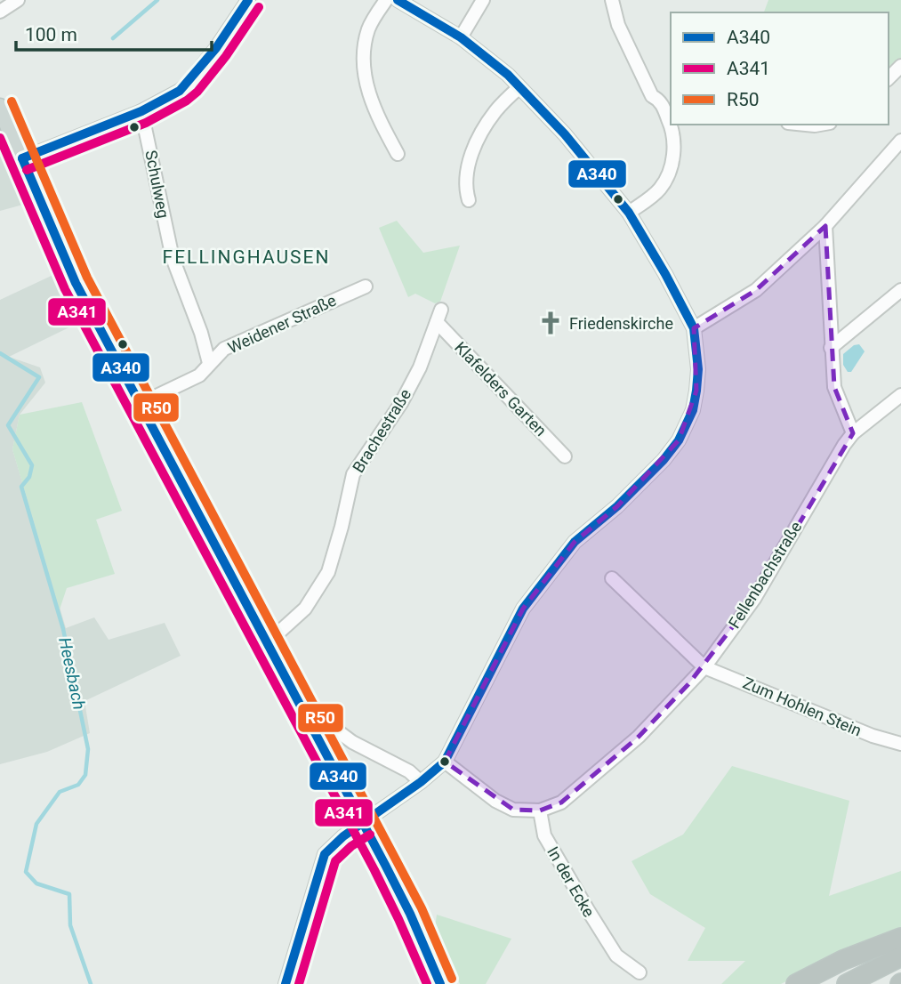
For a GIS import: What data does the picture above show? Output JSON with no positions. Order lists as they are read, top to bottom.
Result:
{
  "streets": {
    "street": [
      "Schulweg",
      "Weidener Straße",
      "Klafelders Garten",
      "Brachestraße",
      "Fellenbachstraße",
      "Zum Hohlen Stein",
      "In der Ecke"
    ]
  },
  "crossings": [
    ["Schulweg", "Weidener Straße"],
    ["Klafelders Garten", "Brachestraße"],
    ["Fellenbachstraße", "Zum Hohlen Stein"],
    ["Fellenbachstraße", "In der Ecke"]
  ],
  "districts": ["FELLINGHAUSEN"],
  "water": ["Heesbach"],
  "places": {
    "church": ["Friedenskirche"]
  },
  "lines": ["transit line A340", "transit line A341", "transit line R50"],
  "legend": ["A340", "A341", "R50"],
  "scale_bar": "100 m"
}
